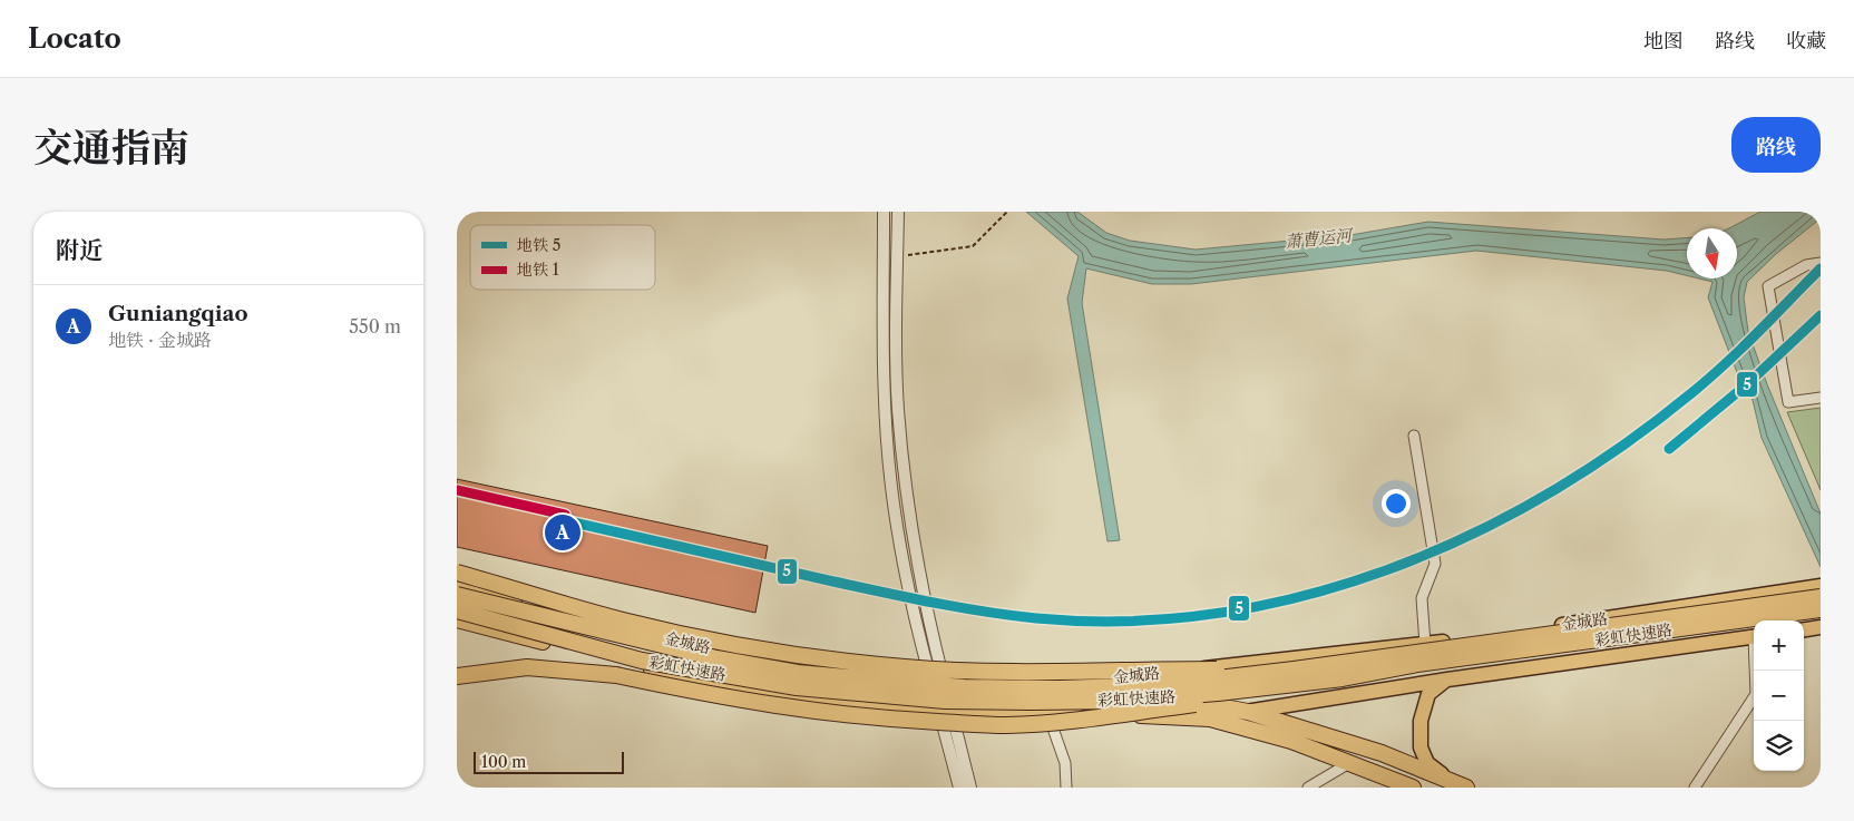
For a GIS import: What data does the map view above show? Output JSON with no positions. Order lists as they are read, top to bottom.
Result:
{
  "streets": {
    "highway": ["金城路", "彩虹快速路"]
  },
  "water": ["萧曹运河"],
  "lines": ["metro line 5", "metro line 1"],
  "legend": ["地铁 5", "地铁 1"],
  "scale_bar": "100 m",
  "north": "bottom",
  "page": {
    "header": "Locato",
    "nav": ["地图", "路线", "收藏"],
    "title": "交通指南",
    "buttons": "路线",
    "heading": "附近",
    "list": [
      {
        "mark": "A",
        "name": "Guniangqiao",
        "note": "地铁 · 金城路",
        "value": "550 m"
      }
    ],
    "pins": "A",
    "map_buttons": ["+", "−"],
    "scale": "100 m"
  }
}
